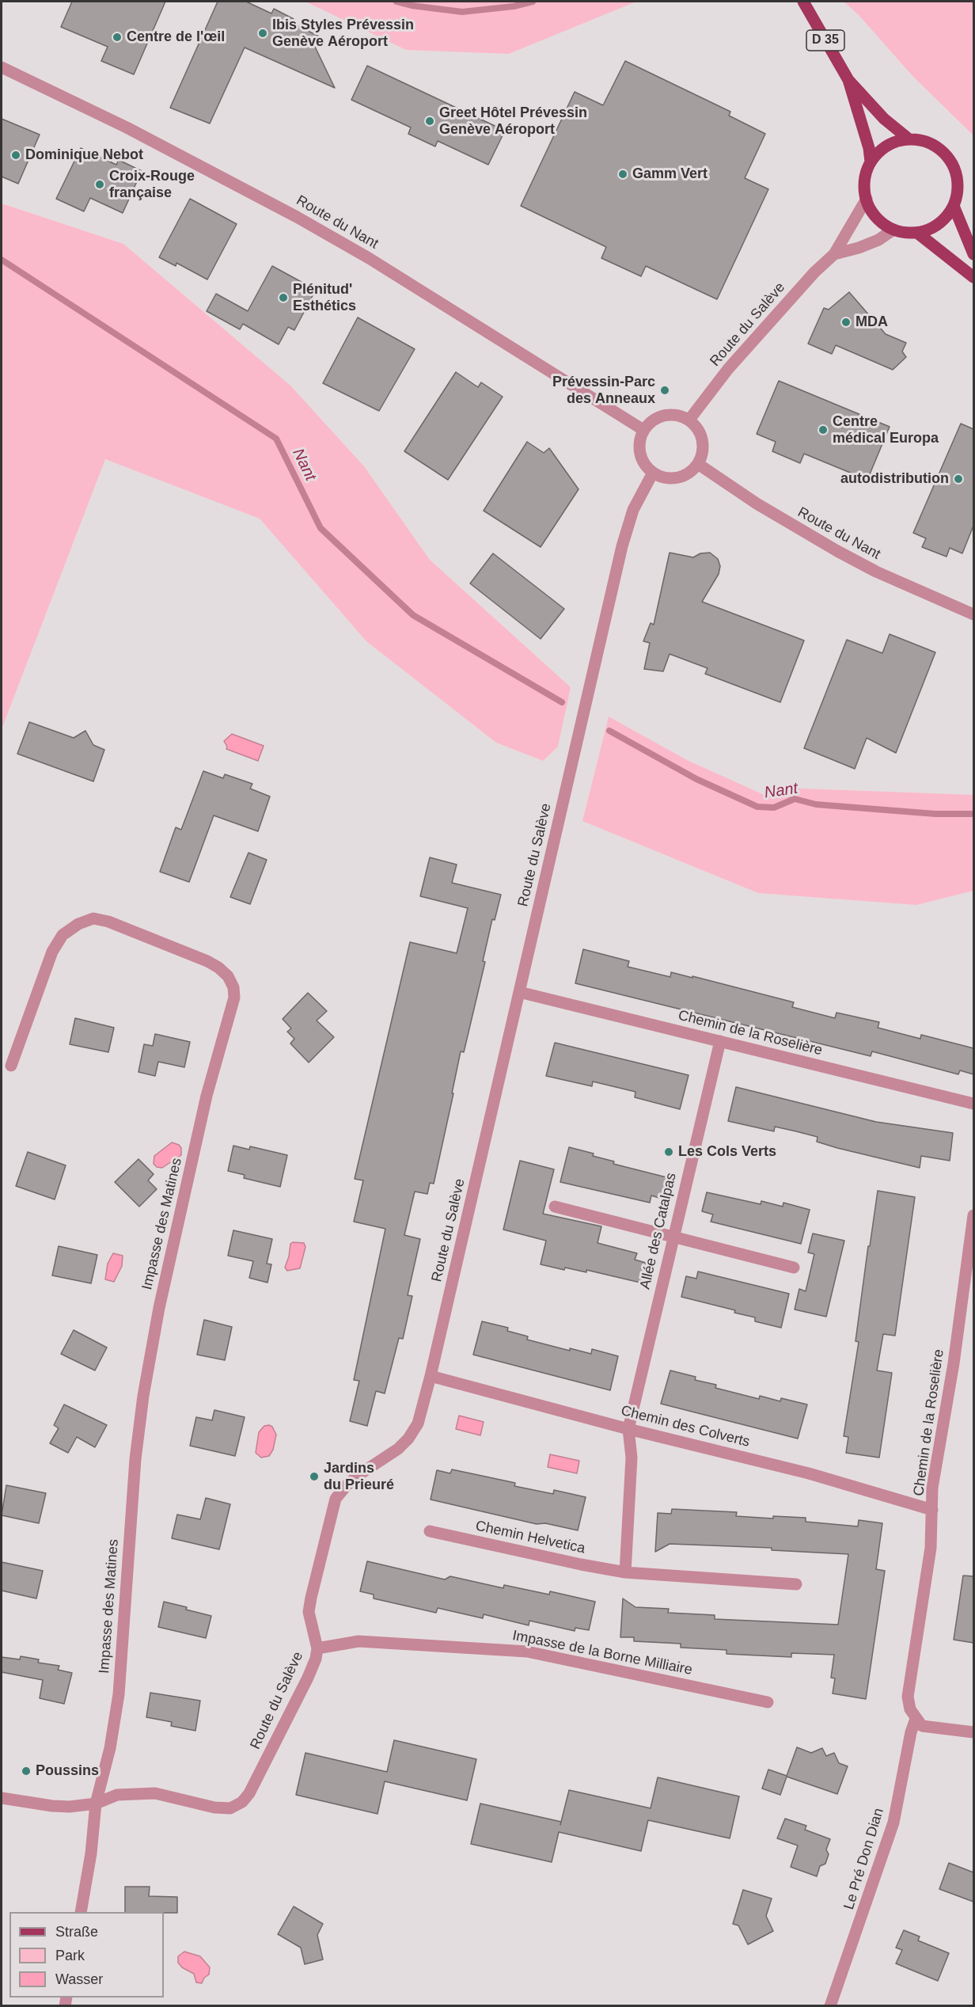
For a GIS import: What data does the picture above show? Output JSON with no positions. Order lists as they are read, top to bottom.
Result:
{
  "streets": {
    "main road": ["D 35"],
    "street": [
      "Route du Nant",
      "Route du Salève",
      "Chemin de la Roselière",
      "Impasse des Matines",
      "Allée des Catalpas",
      "Chemin des Colverts",
      "Chemin Helvetica",
      "Impasse de la Borne Milliaire",
      "Le Pré Don Dian"
    ]
  },
  "crossings": [
    ["D 35", "Route du Salève"],
    ["Route du Nant", "Route du Salève"],
    ["Route du Salève", "Chemin de la Roselière"],
    ["Route du Salève", "Impasse des Matines"],
    ["Route du Salève", "Chemin des Colverts"],
    ["Route du Salève", "Impasse de la Borne Milliaire"],
    ["Chemin de la Roselière", "Allée des Catalpas"],
    ["Chemin de la Roselière", "Chemin des Colverts"],
    ["Chemin de la Roselière", "Le Pré Don Dian"],
    ["Allée des Catalpas", "Chemin des Colverts"]
  ],
  "water": ["Nant"],
  "places": [
    "Ibis Styles Prévessin Genève Aéroport",
    "Centre de l'œil",
    "Greet Hôtel Prévessin Genève Aéroport",
    "Dominique Nebot",
    "Gamm Vert",
    "Croix-Rouge française",
    "Plénitud' Esthétics",
    "MDA",
    "Prévessin-Parc des Anneaux",
    "Centre médical Europa",
    "autodistribution",
    "Les Cols Verts",
    "Jardins du Prieuré",
    "Poussins"
  ],
  "legend": ["Straße", "Park", "Wasser"]
}
